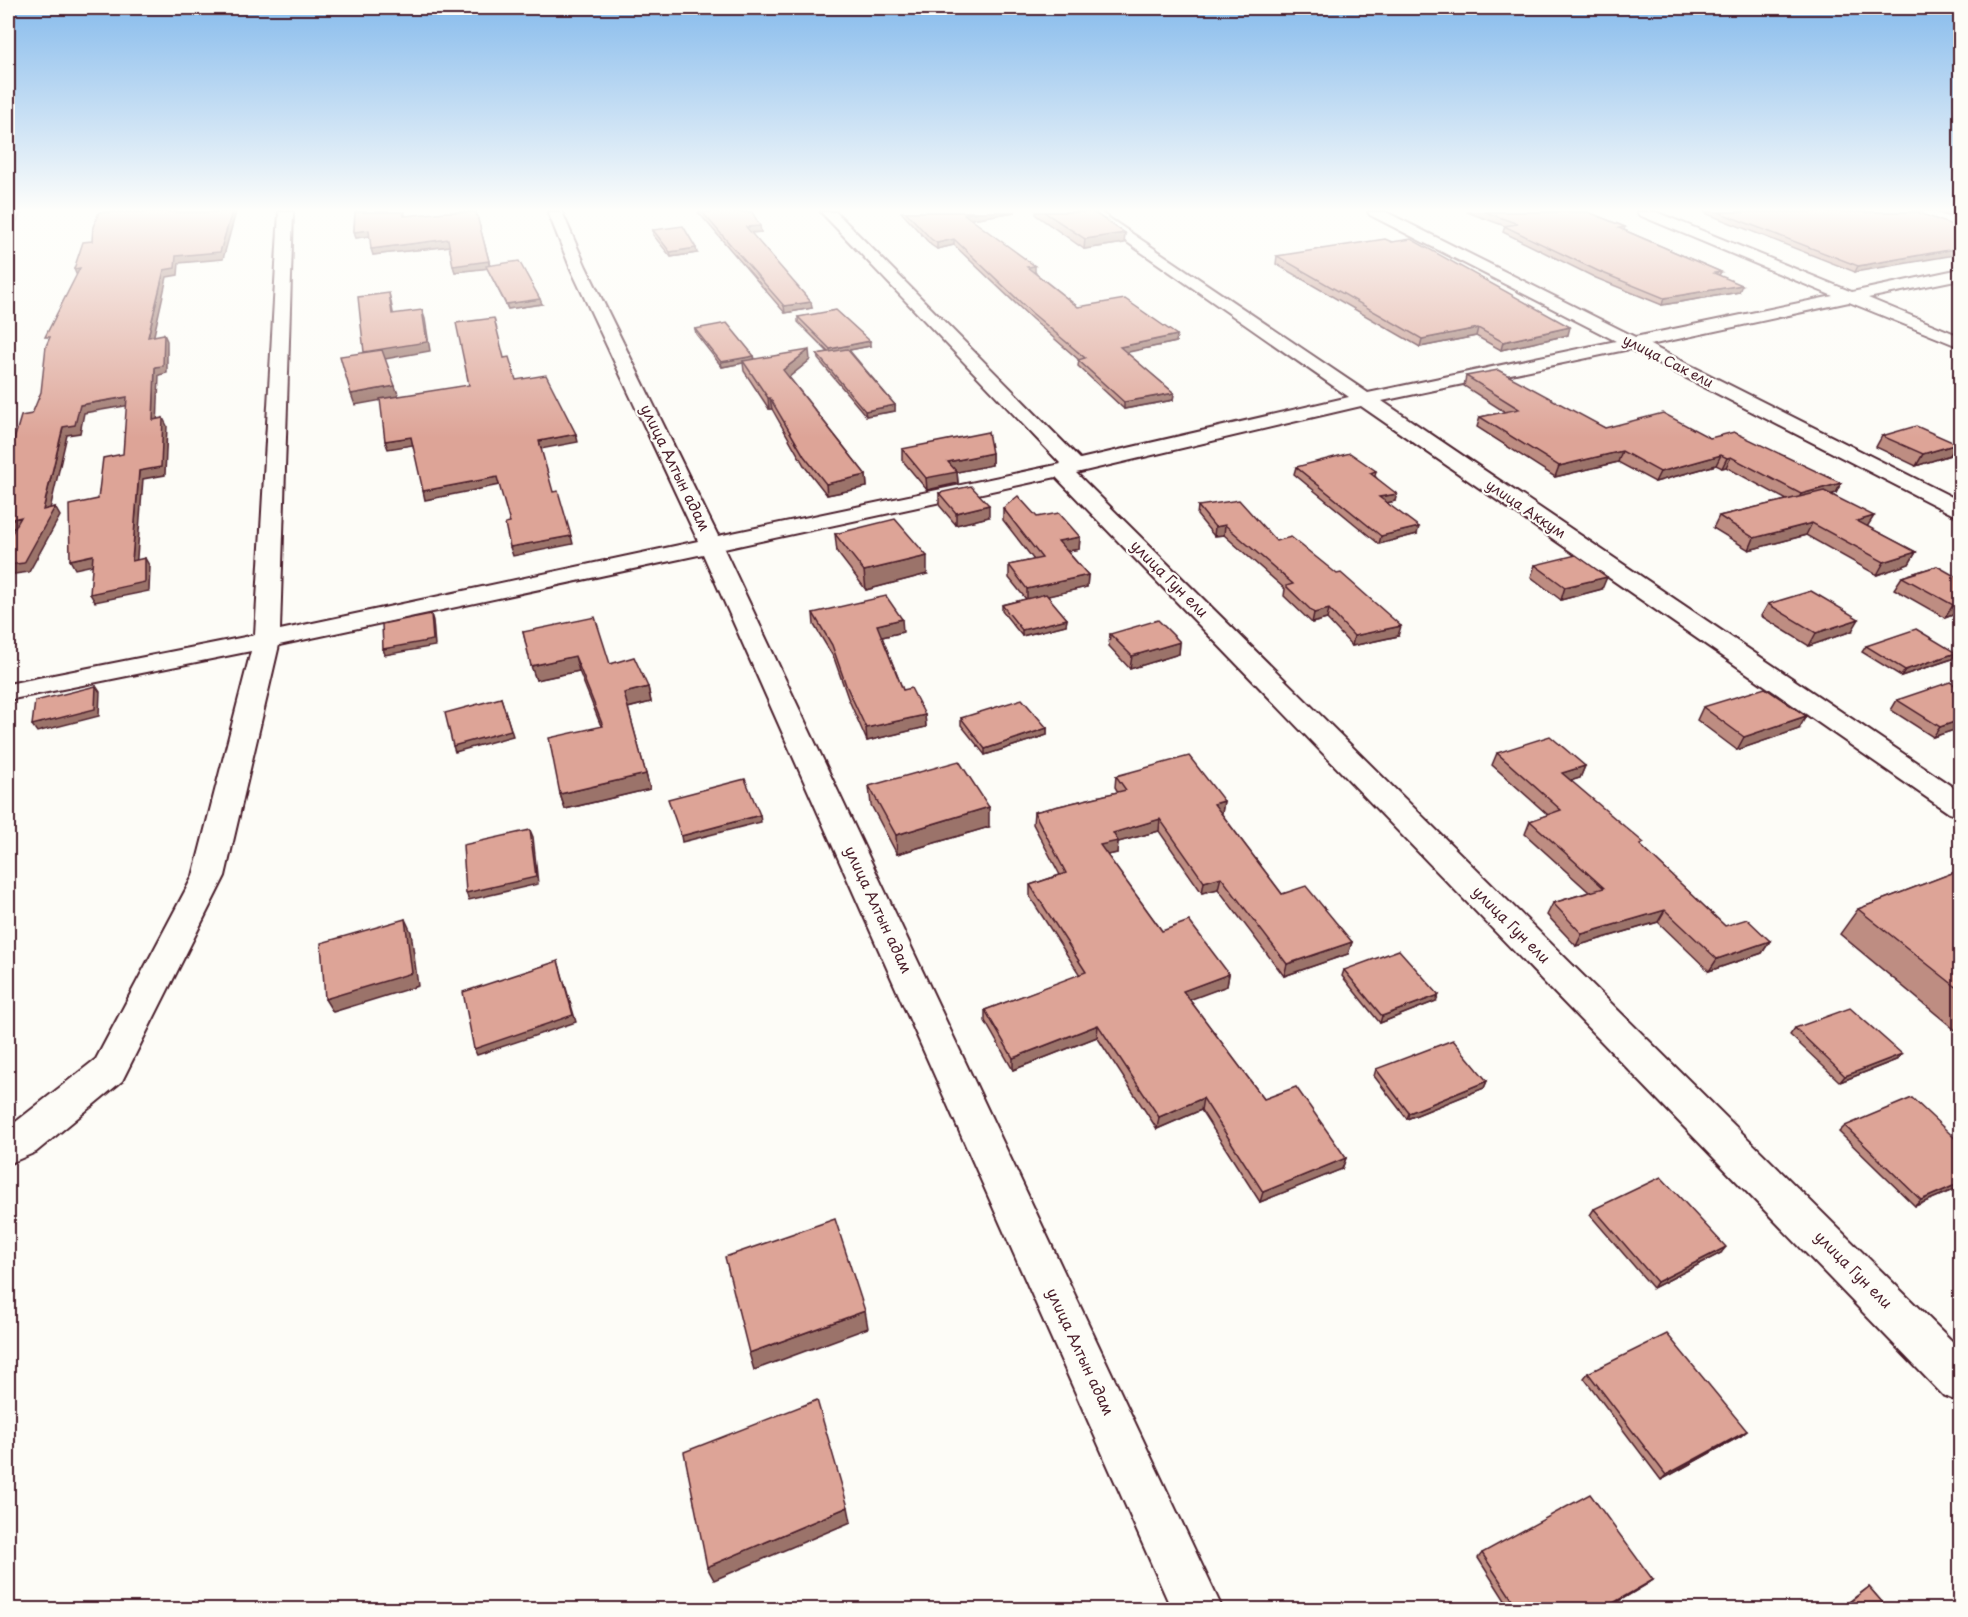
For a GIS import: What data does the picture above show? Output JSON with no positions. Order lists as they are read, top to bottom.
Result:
{
  "streets": {
    "street": [
      "улица Сак ели",
      "улица Алтын адам",
      "улица Аккум",
      "улица Гун ели"
    ]
  }
}
